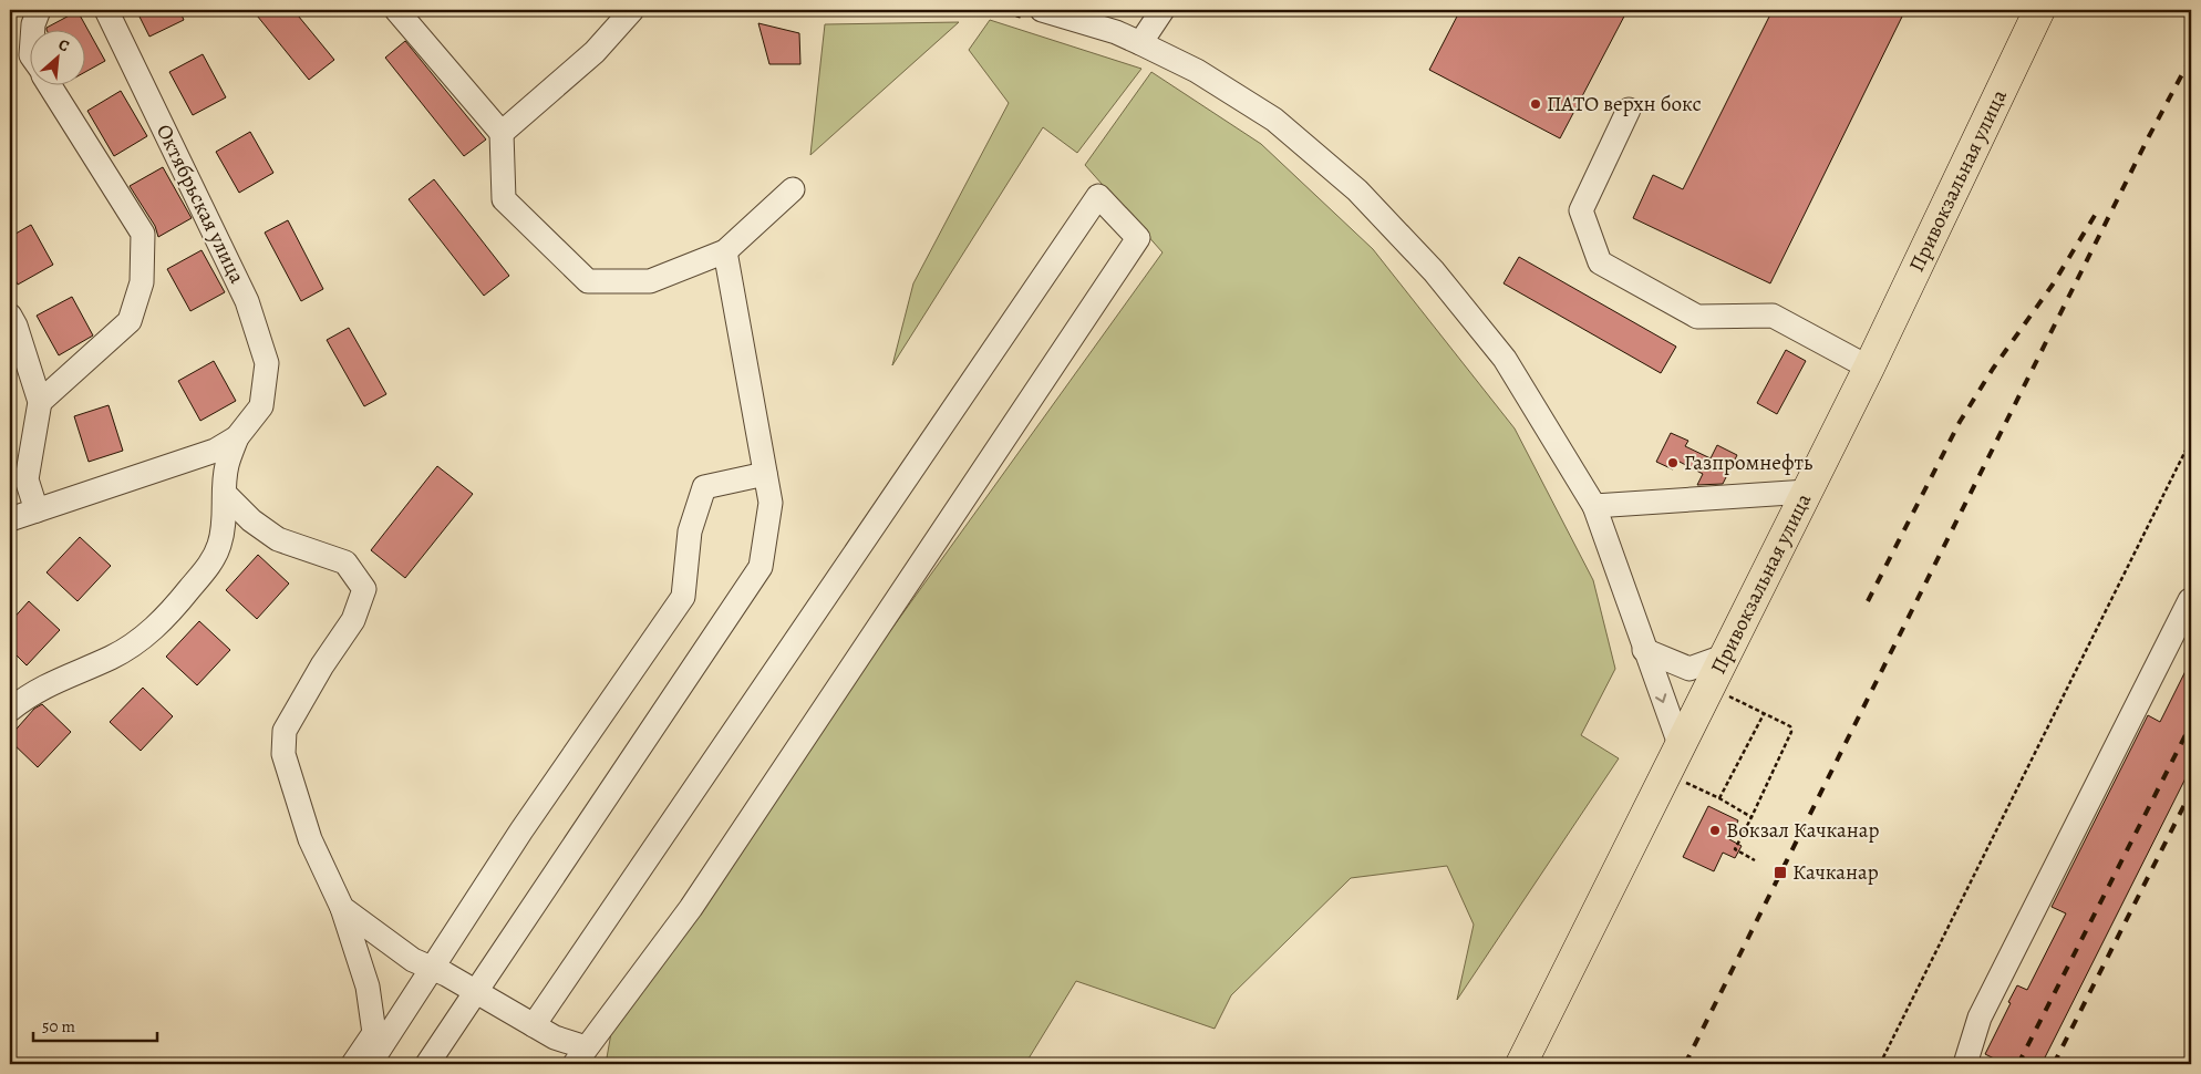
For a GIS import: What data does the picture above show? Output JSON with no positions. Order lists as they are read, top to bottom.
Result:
{
  "streets": {
    "main road": ["Привокзальная улица"],
    "street": ["Октябрьская улица"]
  },
  "places": {
    "other": ["ПАТО верхн бокс", "Газпромнефть", "Вокзал Качканар"],
    "transit": ["Качканар"]
  },
  "scale_bar": "50 m",
  "north": "top right"
}
